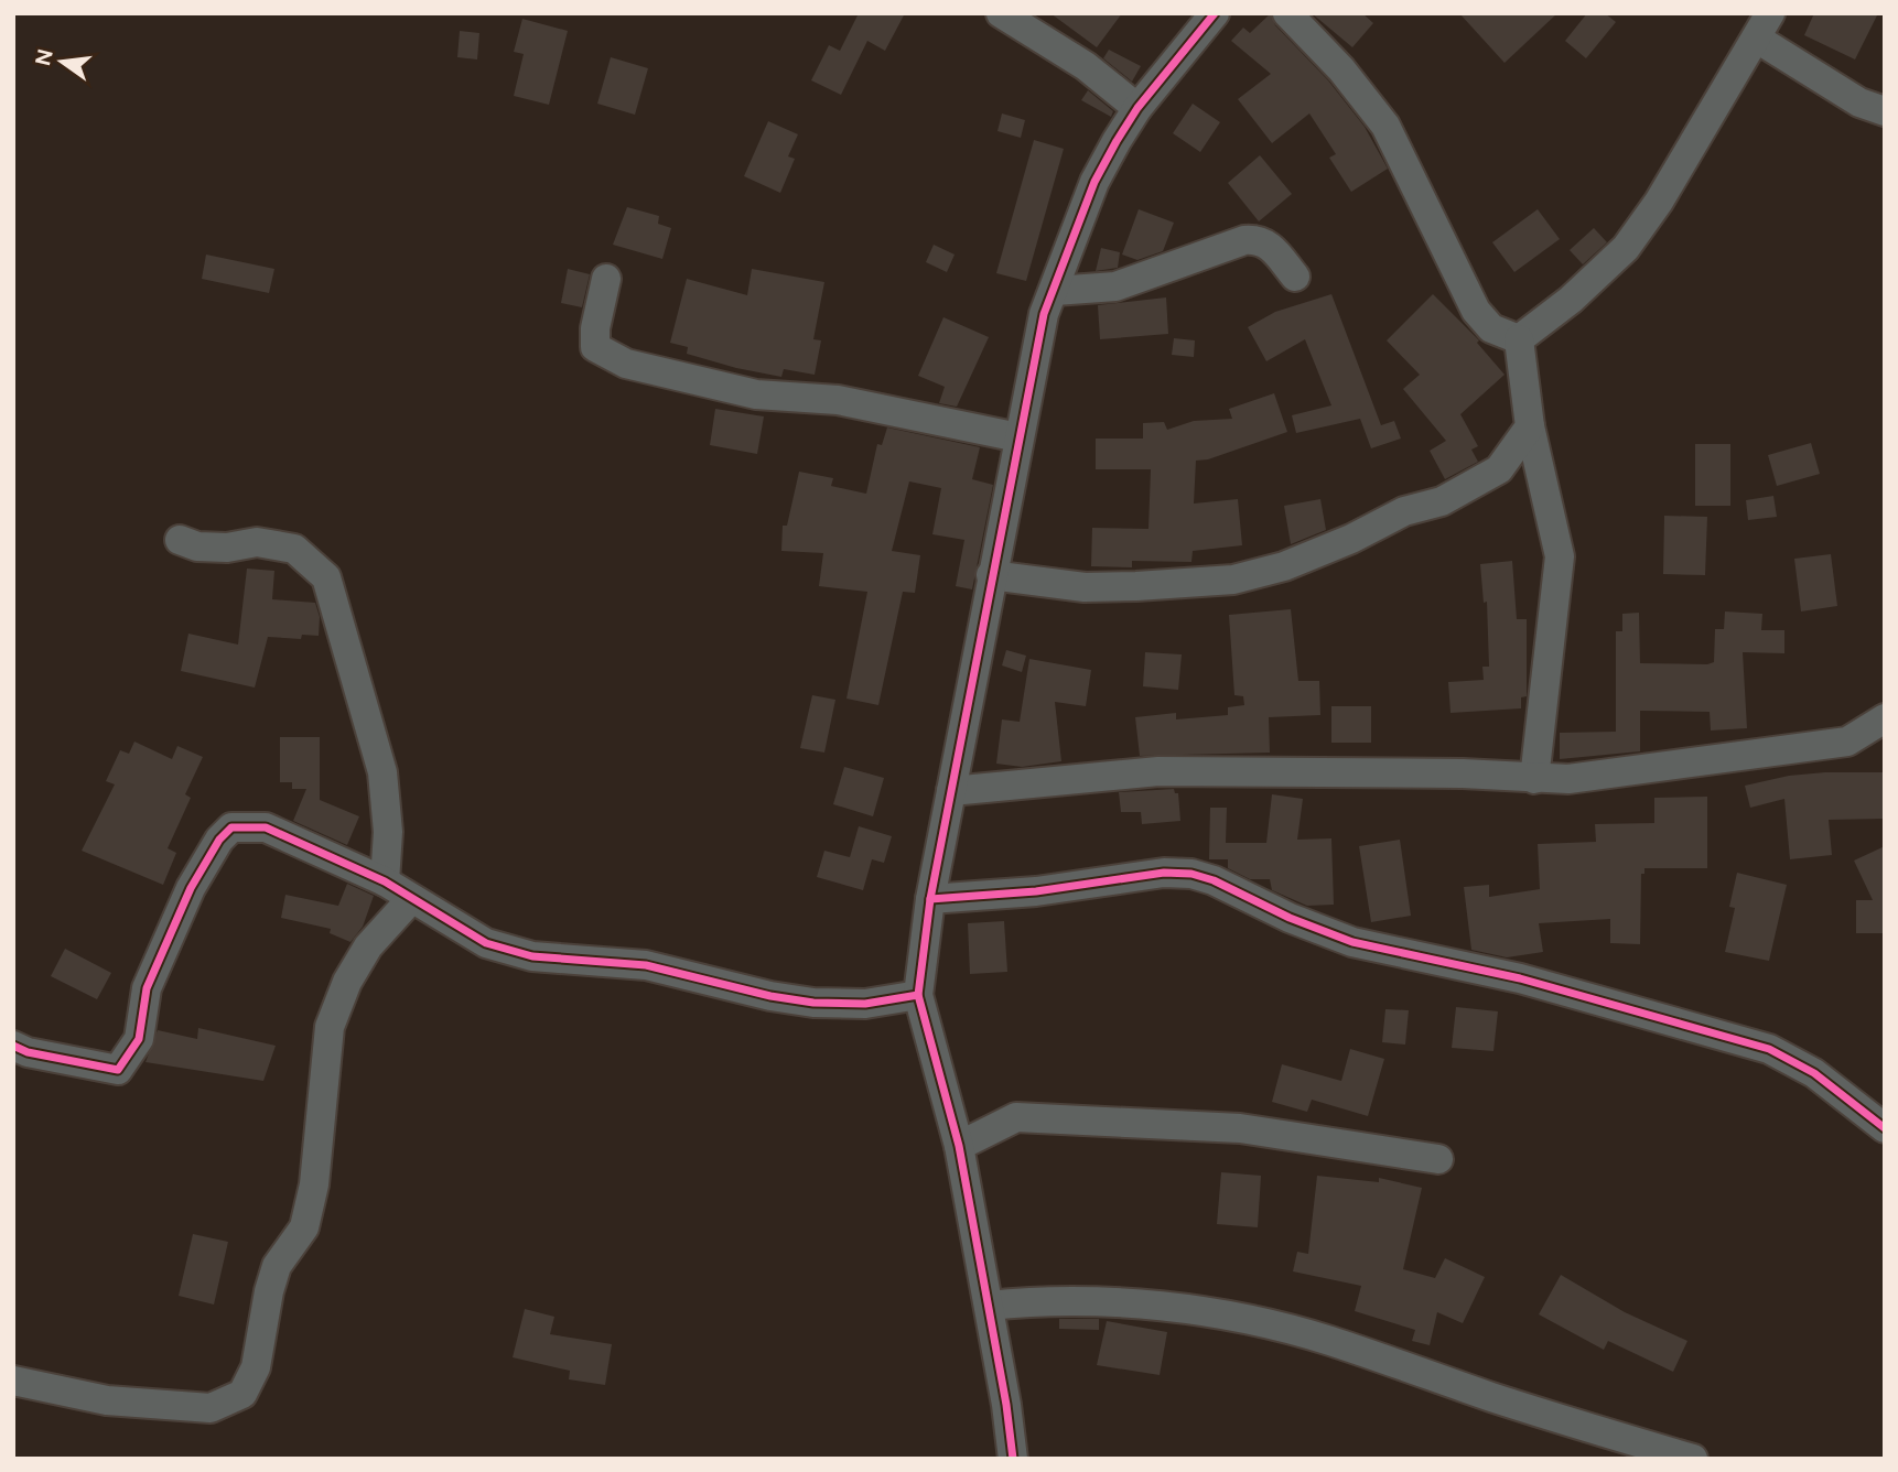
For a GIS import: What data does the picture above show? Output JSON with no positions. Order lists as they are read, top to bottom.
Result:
{
  "north": "left"
}
